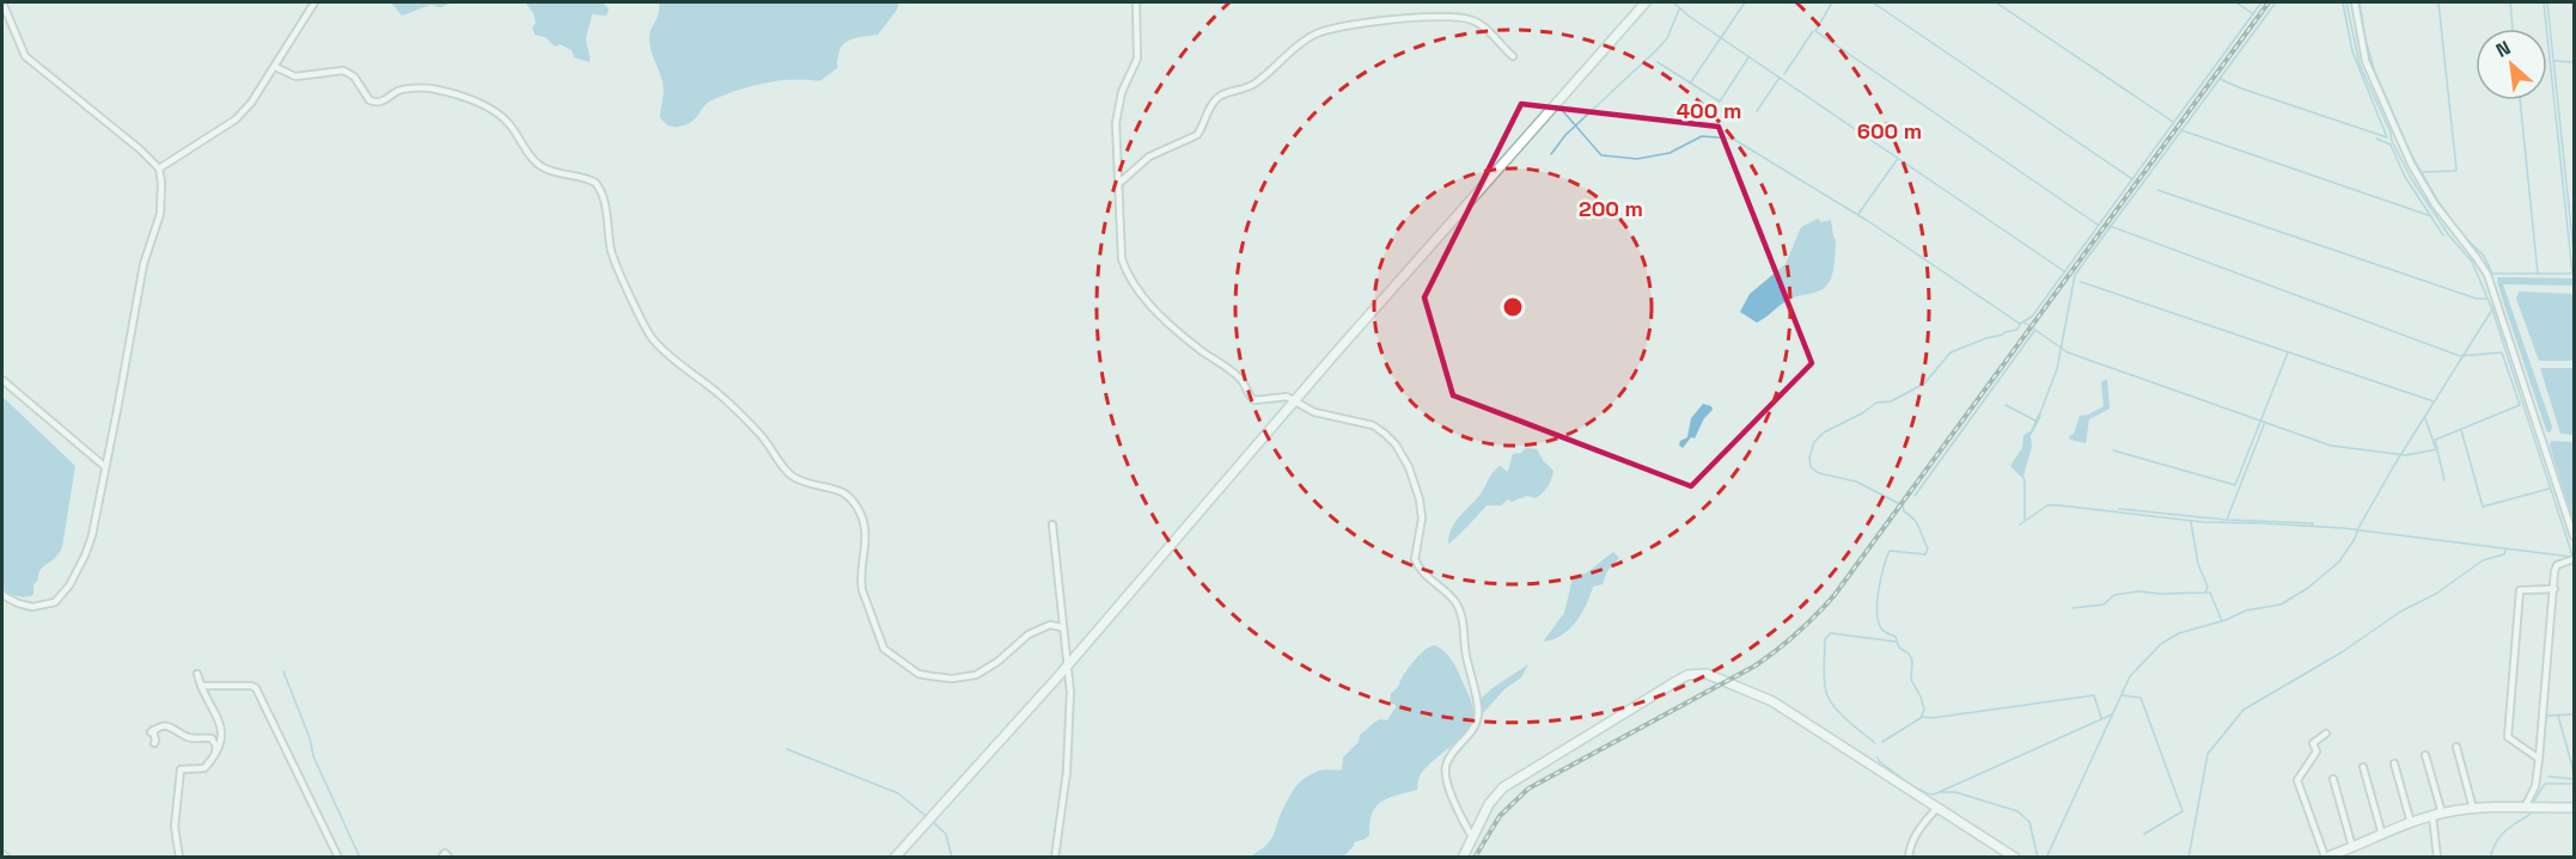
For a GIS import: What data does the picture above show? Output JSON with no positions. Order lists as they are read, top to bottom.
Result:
{
  "north": "top left",
  "rings": ["400 m", "600 m", "200 m"]
}
